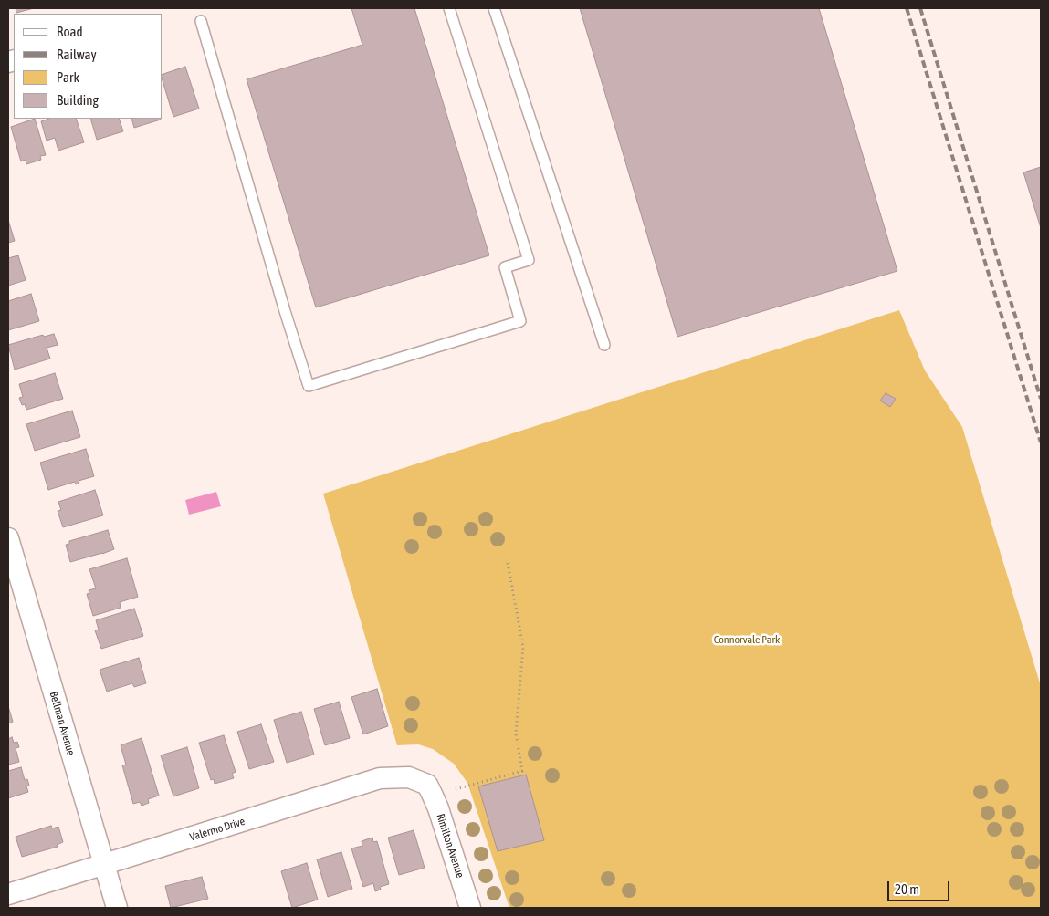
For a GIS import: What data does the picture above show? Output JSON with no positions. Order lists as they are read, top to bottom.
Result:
{
  "streets": {
    "street": ["Bellman Avenue", "Valermo Drive", "Rimilton Avenue"]
  },
  "crossings": [
    ["Bellman Avenue", "Valermo Drive"],
    ["Valermo Drive", "Rimilton Avenue"]
  ],
  "parks": ["Connorvale Park"],
  "legend": [
    "Road",
    "Railway",
    "Park",
    "Building"
  ],
  "scale_bar": "20 m"
}
